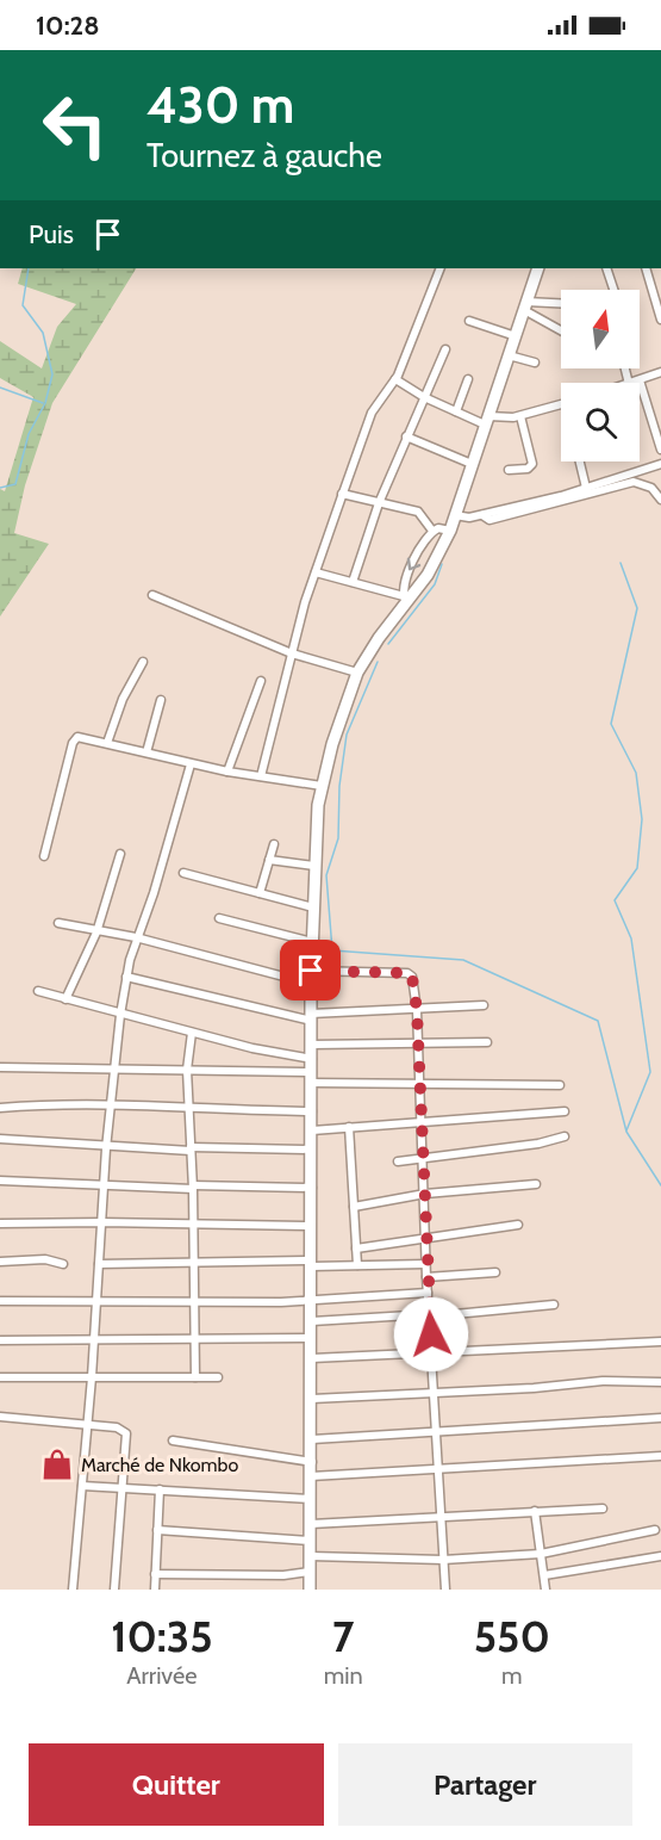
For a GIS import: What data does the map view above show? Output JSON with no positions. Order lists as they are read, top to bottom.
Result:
{
  "places": {
    "shop": ["Marché de Nkombo"]
  },
  "north": "top",
  "page": {
    "status": "10:28",
    "turn": ["430 m", "Tournez à gauche"],
    "then": "Puis",
    "eta": [
      "10:35",
      "Arrivée",
      "7",
      "min",
      "550",
      "m"
    ],
    "buttons": ["Quitter", "Partager"]
  }
}
